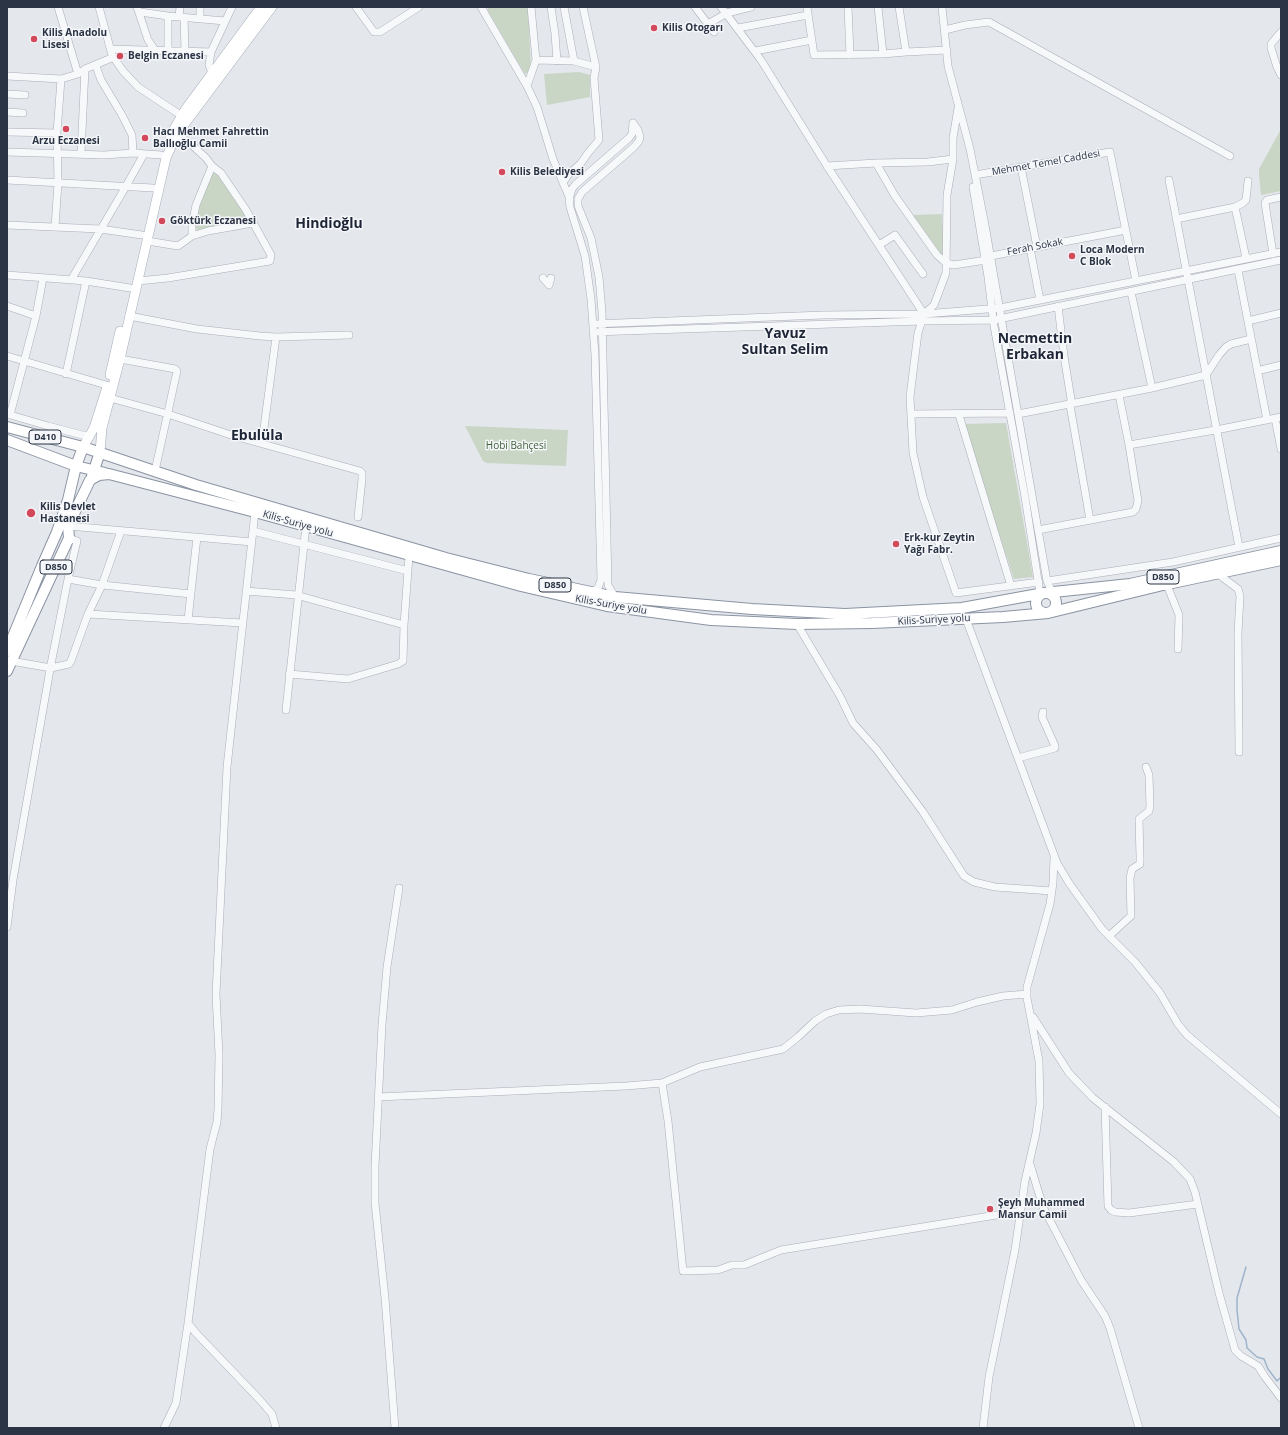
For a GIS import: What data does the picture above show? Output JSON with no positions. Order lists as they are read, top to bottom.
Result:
{
  "streets": {
    "highway": ["D410", "Kilis-Suriye yolu", "D850"],
    "street": ["Mehmet Temel Caddesi", "Ferah Sokak"]
  },
  "crossings": [
    ["Mehmet Temel Caddesi", "Ferah Sokak"],
    ["D410", "Kilis-Suriye yolu"],
    ["D410", "D850"],
    ["Kilis-Suriye yolu", "D850"]
  ],
  "districts": [
    "Hindioğlu",
    "Yavuz Sultan Selim",
    "Necmettin Erbakan",
    "Ebulüla"
  ],
  "parks": ["Hobi Bahçesi"],
  "places": [
    "Kilis Otogarı",
    "Kilis Anadolu Lisesi",
    "Belgin Eczanesi",
    "Arzu Eczanesi",
    "Hacı Mehmet Fahrettin Ballıoğlu Camii",
    "Kilis Belediyesi",
    "Göktürk Eczanesi",
    "Loca Modern C Blok",
    "Kilis Devlet Hastanesi",
    "Erk-kur Zeytin Yağı Fabr.",
    "Şeyh Muhammed Mansur Camii"
  ]
}
